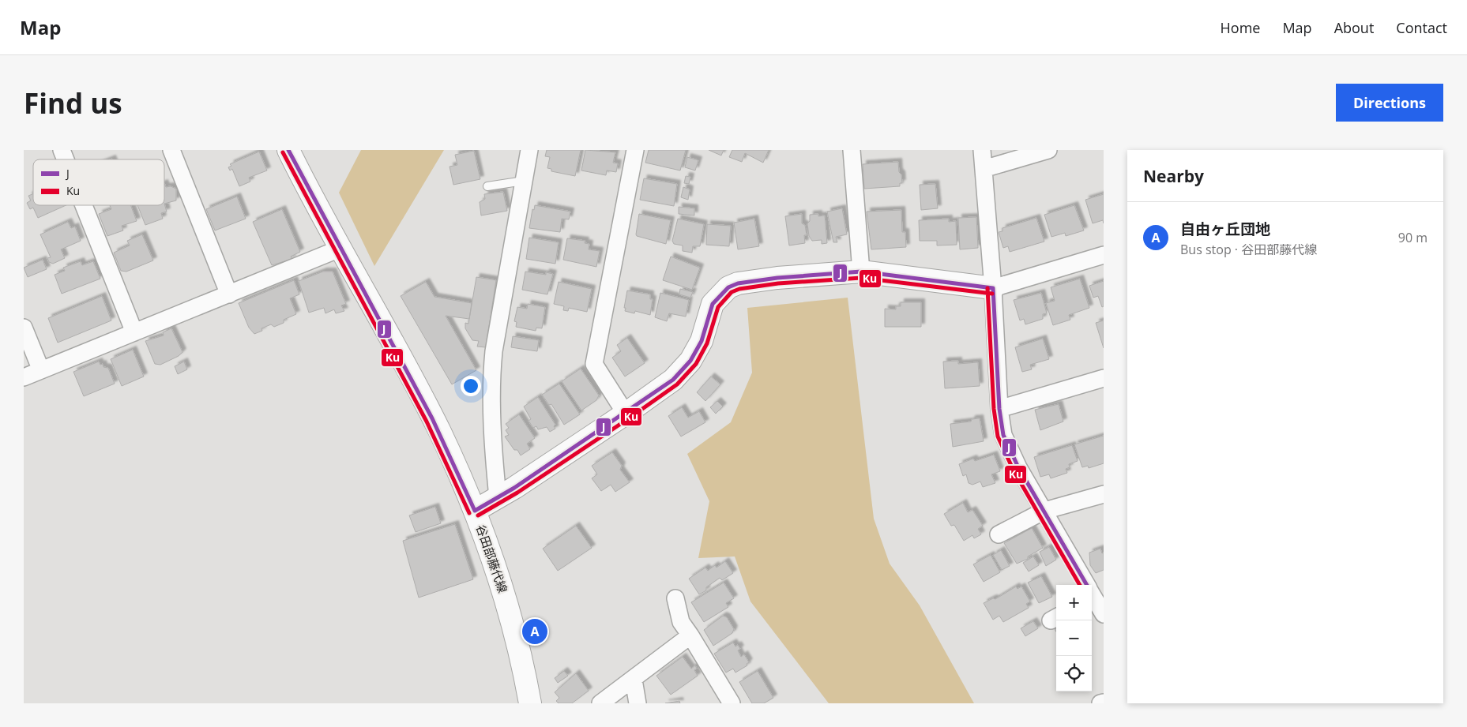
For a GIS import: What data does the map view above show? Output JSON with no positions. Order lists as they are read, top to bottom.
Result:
{
  "streets": {
    "street": ["谷田部藤代線"]
  },
  "lines": ["transit line J", "transit line Ku"],
  "legend": ["J", "Ku"],
  "page": {
    "header": "Map",
    "nav": [
      "Home",
      "Map",
      "About",
      "Contact"
    ],
    "buttons": "Directions",
    "title": "Find us",
    "heading": "Nearby",
    "list": [
      {
        "mark": "A",
        "name": "自由ヶ丘団地",
        "note": "Bus stop · 谷田部藤代線",
        "value": "90 m"
      }
    ],
    "map_buttons": ["+", "−"],
    "pins": "A"
  }
}
